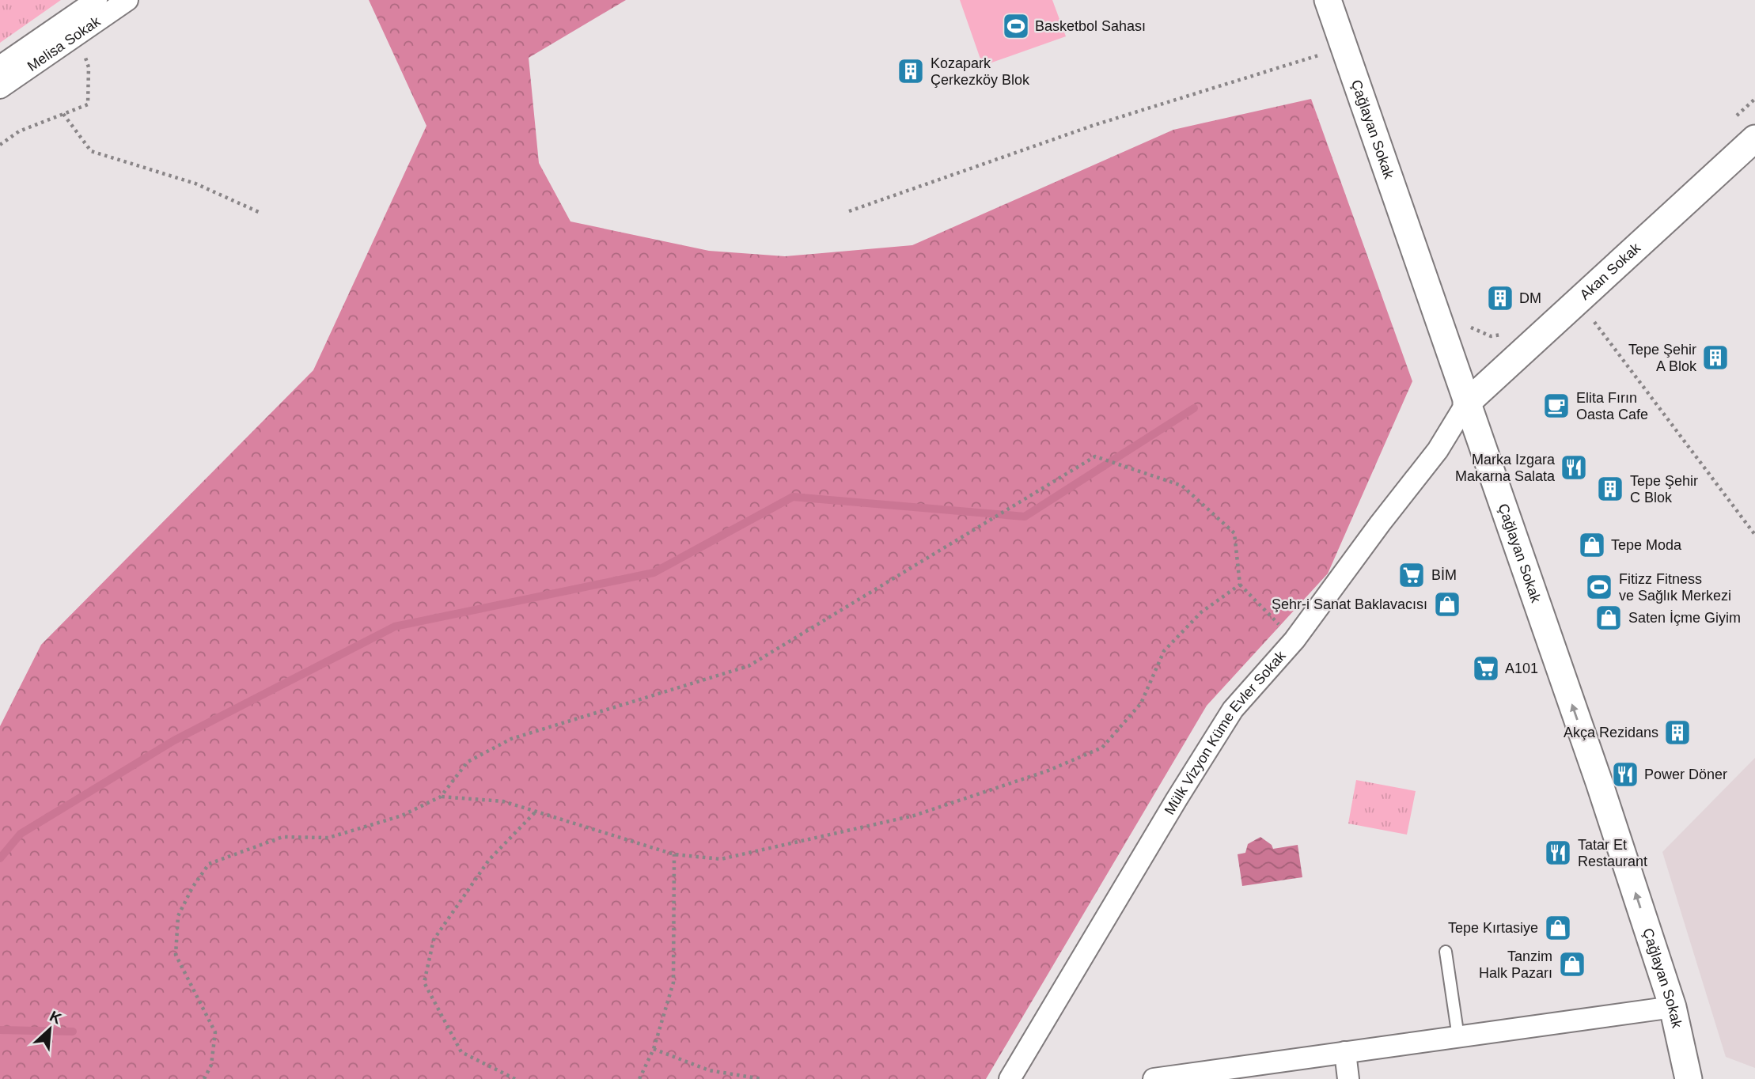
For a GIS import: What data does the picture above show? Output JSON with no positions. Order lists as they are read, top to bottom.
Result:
{
  "streets": {
    "street": [
      "Melisa Sokak",
      "Çağlayan Sokak",
      "Akan Sokak",
      "Mülk Vizyon Küme Evler Sokak"
    ]
  },
  "crossings": [
    ["Çağlayan Sokak", "Akan Sokak"],
    ["Çağlayan Sokak", "Mülk Vizyon Küme Evler Sokak"],
    ["Akan Sokak", "Mülk Vizyon Küme Evler Sokak"]
  ],
  "one_way": ["Çağlayan Sokak"],
  "places": {
    "sports": ["Basketbol Sahası", "Fitizz Fitness ve Sağlık Merkezi"],
    "building": [
      "Kozapark Çerkezköy Blok",
      "DM",
      "Tepe Şehir A Blok",
      "Tepe Şehir C Blok",
      "Akça Rezidans"
    ],
    "cafe": ["Elita Fırın Oasta Cafe"],
    "restaurant": ["Marka Izgara Makarna Salata", "Power Döner", "Tatar Et Restaurant"],
    "shop": [
      "Tepe Moda",
      "Şehr-i Sanat Baklavacısı",
      "Saten İçme Giyim",
      "Tepe Kırtasiye",
      "Tanzim Halk Pazarı"
    ],
    "supermarket": ["BİM", "A101"]
  },
  "north": "top right"
}
